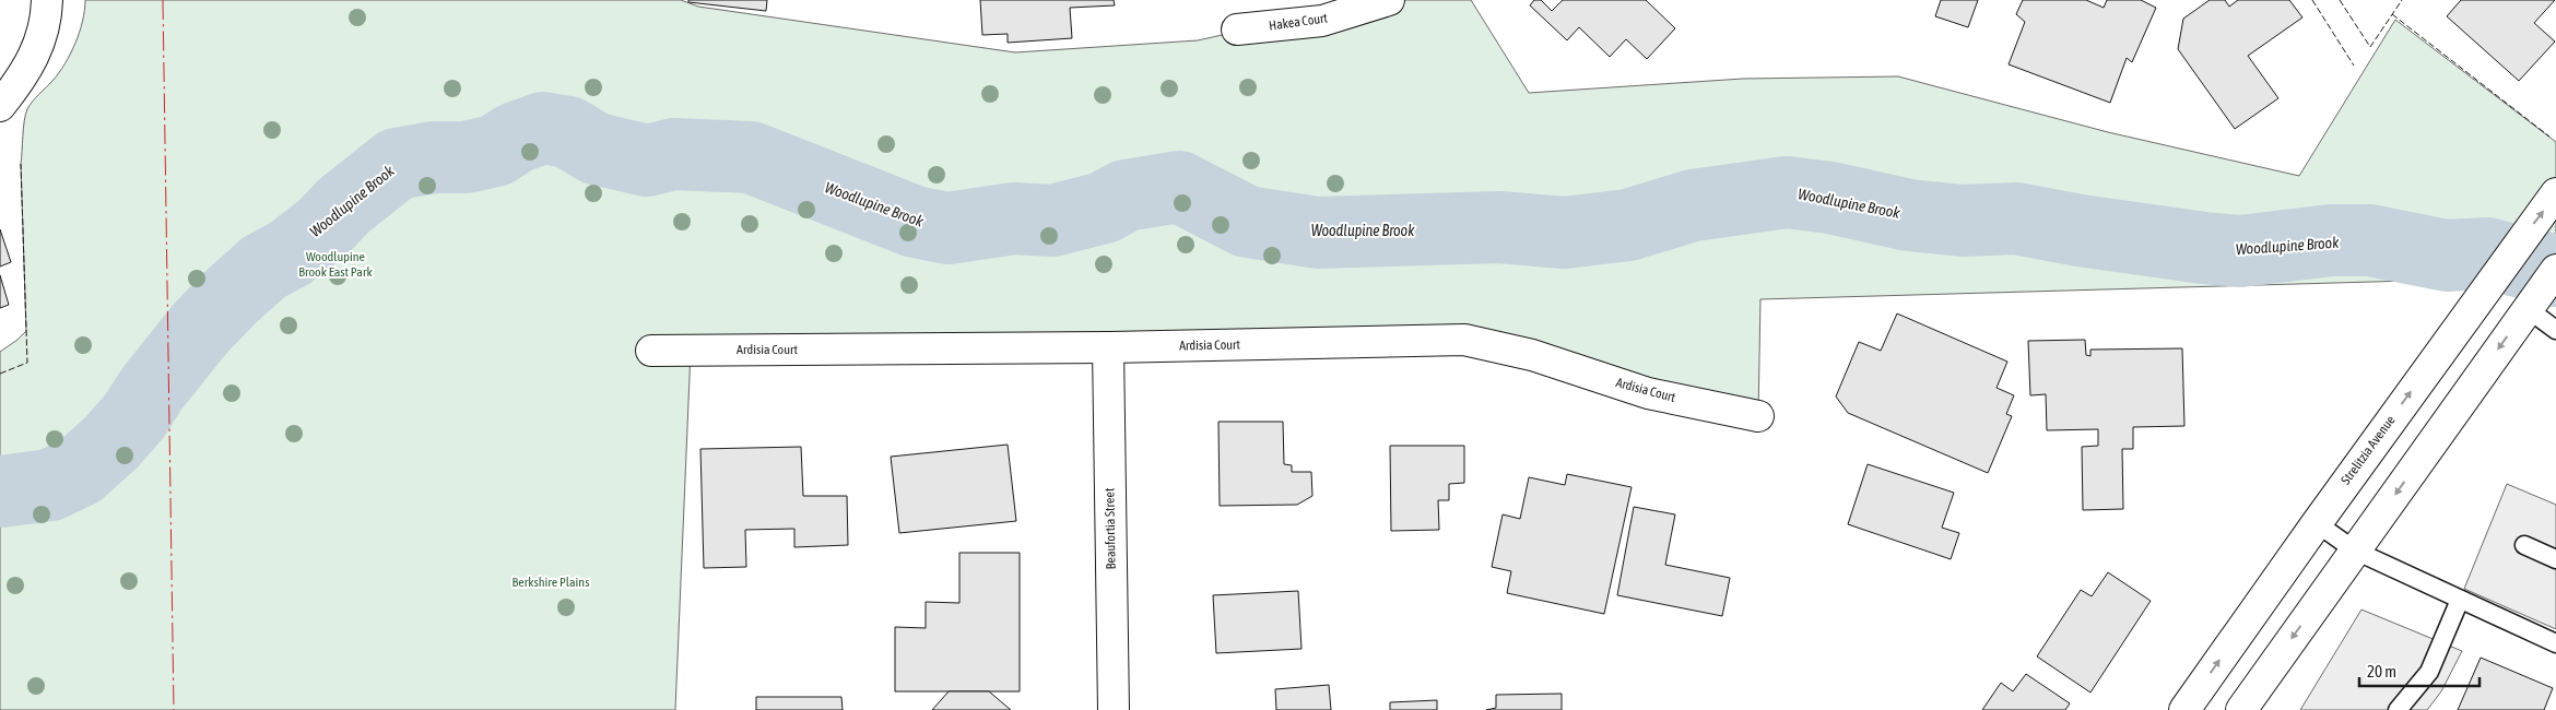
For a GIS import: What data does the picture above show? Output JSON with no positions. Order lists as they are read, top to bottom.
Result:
{
  "streets": {
    "street": [
      "Hakea Court",
      "Ardisia Court",
      "Strelitzia Avenue",
      "Beaufortia Street"
    ]
  },
  "crossings": [
    ["Ardisia Court", "Beaufortia Street"]
  ],
  "water": ["Woodlupine Brook"],
  "parks": ["Woodlupine Brook East Park", "Berkshire Plains"],
  "scale_bar": "20 m"
}
